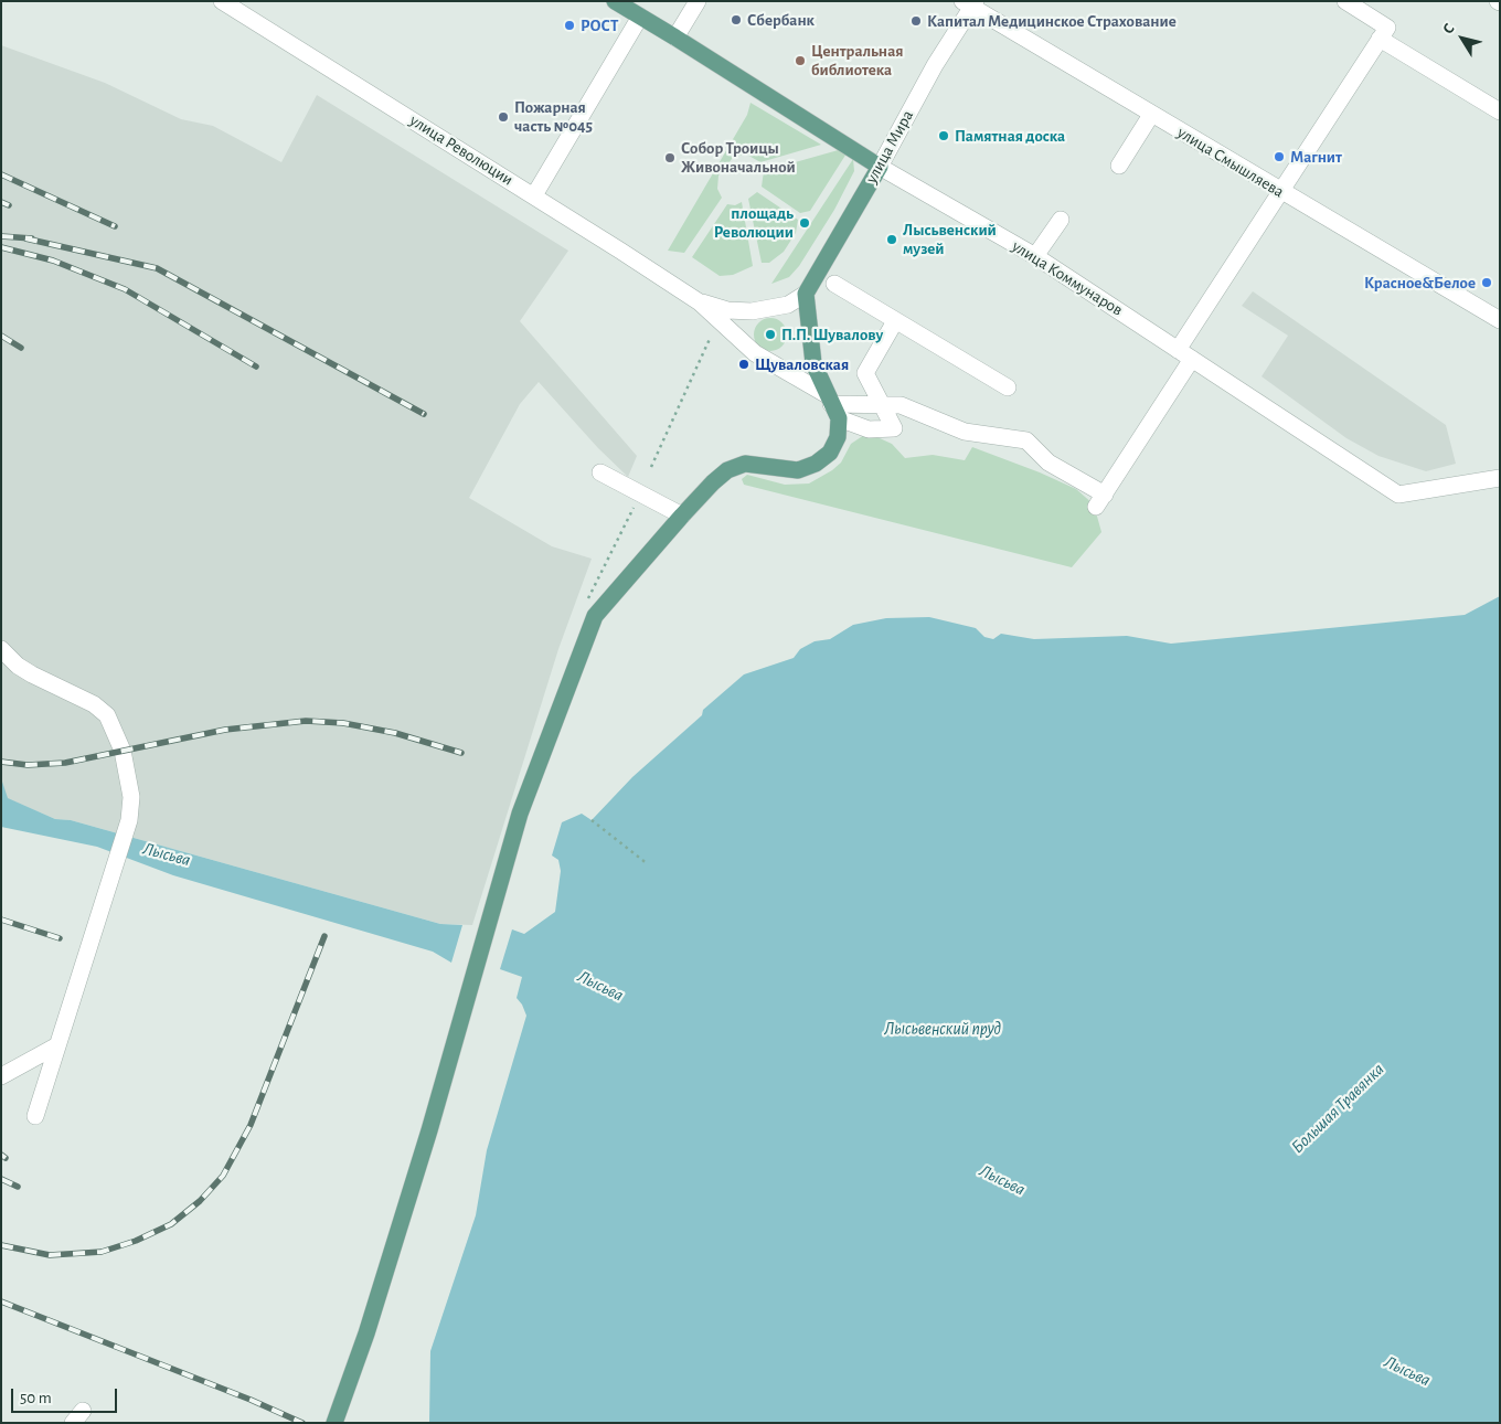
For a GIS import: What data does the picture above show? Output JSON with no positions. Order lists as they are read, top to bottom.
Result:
{
  "streets": {
    "main road": ["улица Мира", "улица Коммунаров"],
    "street": ["улица Революции", "улица Смышляева"]
  },
  "crossings": [
    ["улица Мира", "улица Смышляева"],
    ["улица Мира", "улица Коммунаров"]
  ],
  "water": ["Лысьва", "Лысьвенский пруд", "Большая Травянка"],
  "places": [
    "Сбербанк",
    "Капитал Медицинское Страхование",
    "РОСТ",
    "Центральная библиотека",
    "Пожарная часть №045",
    "Памятная доска",
    "Магнит",
    "Собор Троицы Живоначальной",
    "площадь Революции",
    "Лысьвенский музей",
    "Красное&Белое",
    "П.П. Шувалову",
    "Щуваловская"
  ],
  "scale_bar": "50 m",
  "north": "top left"
}
